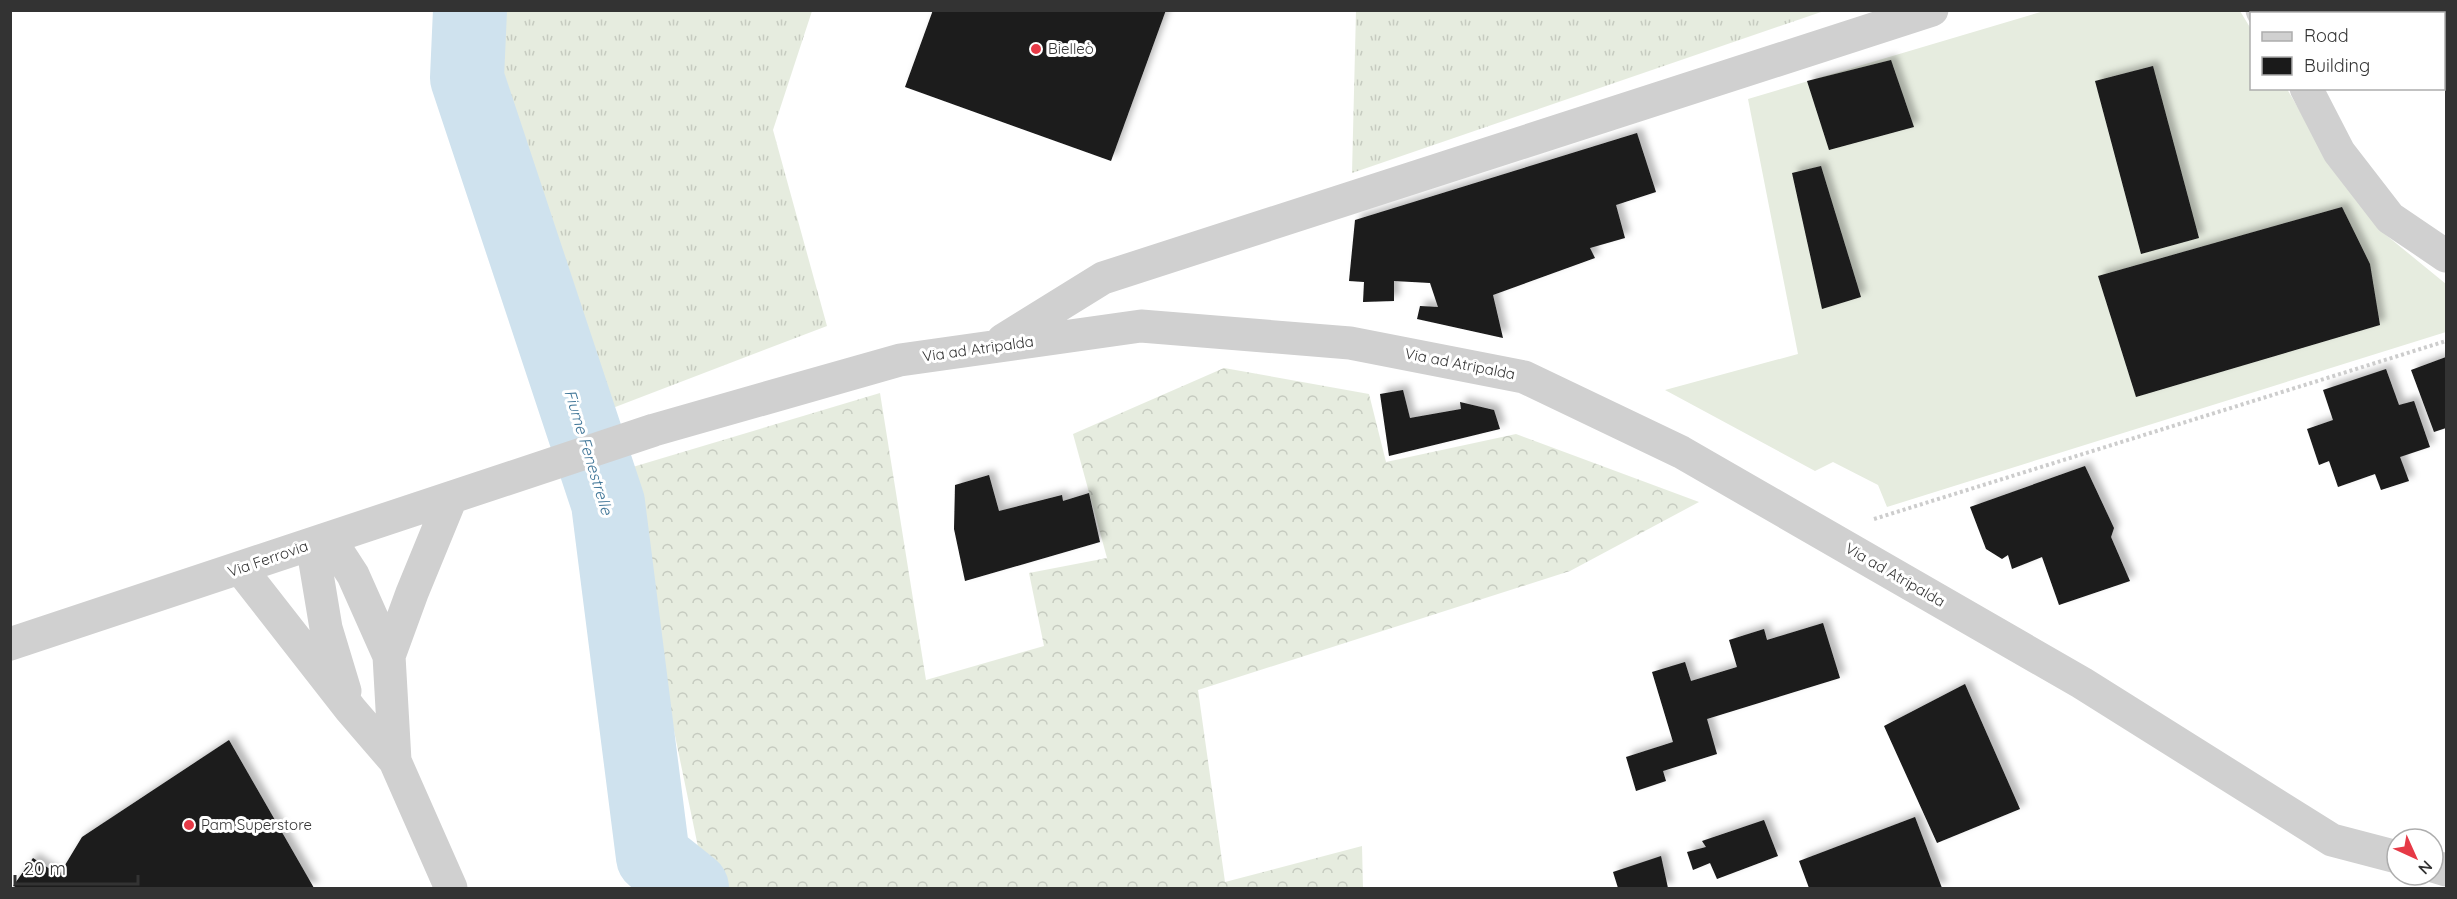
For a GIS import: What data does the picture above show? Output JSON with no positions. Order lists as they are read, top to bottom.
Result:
{
  "streets": {
    "street": ["Via ad Atripalda", "Via Ferrovia"]
  },
  "crossings": [
    ["Via ad Atripalda", "Via Ferrovia"]
  ],
  "water": ["Fiume Fenestrelle"],
  "places": ["Bielleò", "Pam Superstore"],
  "legend": ["Road", "Building"],
  "scale_bar": "20 m",
  "north": "bottom right"
}
